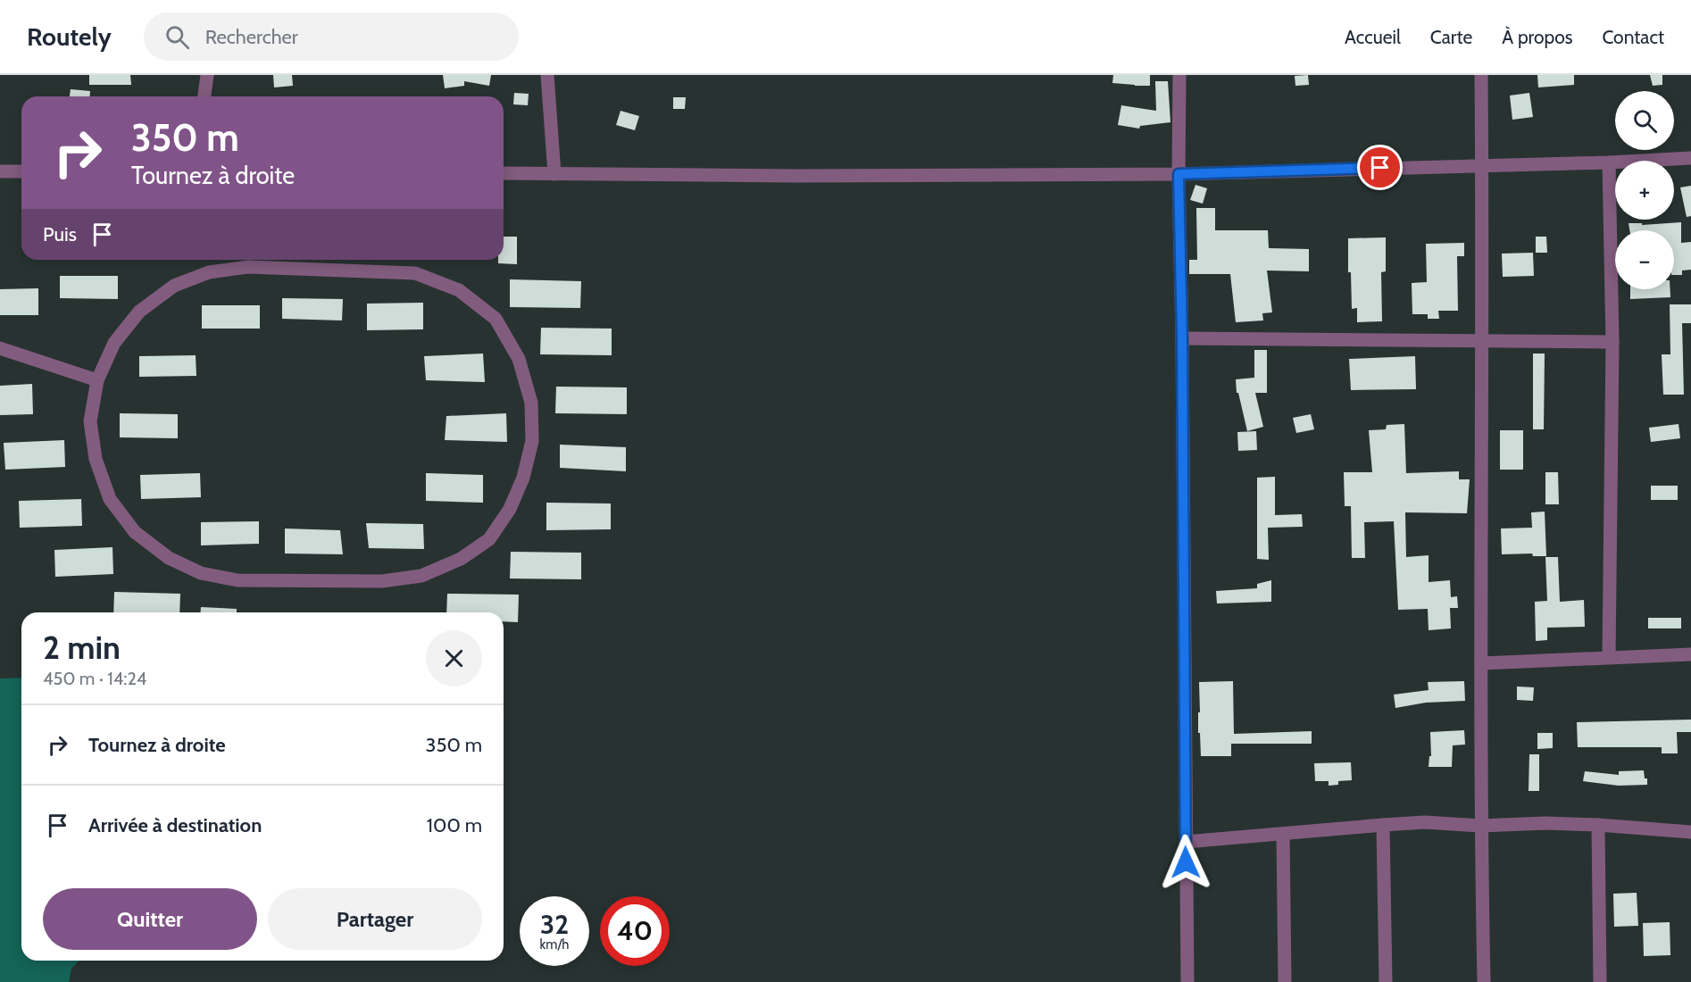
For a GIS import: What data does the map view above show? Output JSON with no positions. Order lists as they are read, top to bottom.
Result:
{
  "page": {
    "header": "Routely",
    "search": "Rechercher",
    "nav": [
      "Accueil",
      "Carte",
      "À propos",
      "Contact"
    ],
    "map_buttons": ["+", "−"],
    "turn": ["350 m", "Tournez à droite"],
    "then": "Puis",
    "heading": ["2 min", "450 m · 14:24"],
    "list": [
      {
        "name": "Tournez à droite",
        "value": "350 m"
      },
      {
        "name": "Arrivée à destination",
        "value": "100 m"
      }
    ],
    "buttons": ["Quitter", "Partager"],
    "speed": "32 km/h",
    "limit": "40"
  }
}
